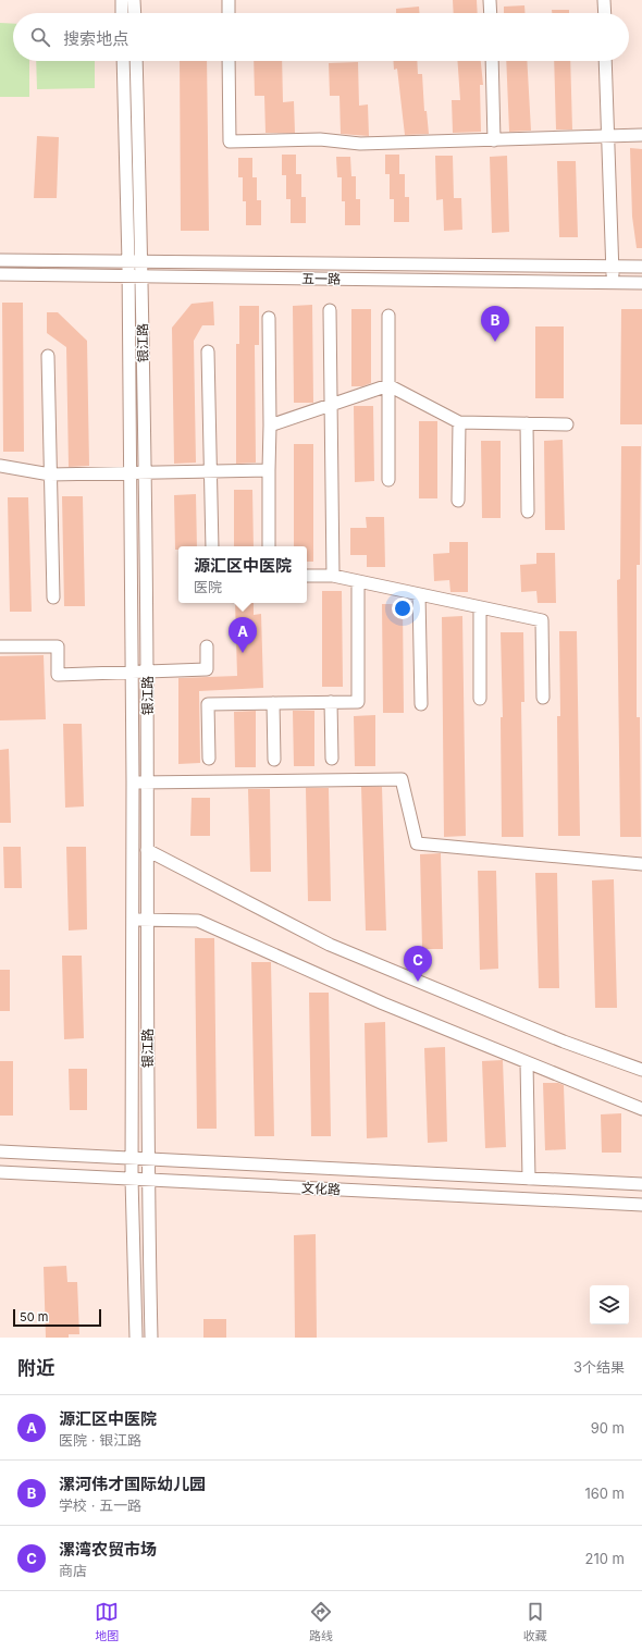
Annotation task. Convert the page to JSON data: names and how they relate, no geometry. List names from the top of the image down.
{
  "streets": {
    "street": ["五一路", "银江路", "文化路"]
  },
  "crossings": [
    ["五一路", "银江路"],
    ["银江路", "文化路"]
  ],
  "scale_bar": "50 m",
  "page": {
    "search": "搜索地点",
    "pins": ["B", "A", "C"],
    "popup": ["源汇区中医院", "医院"],
    "scale": "50 m",
    "heading": ["附近", "3个结果"],
    "list": [
      {
        "mark": "A",
        "name": "源汇区中医院",
        "note": "医院 · 银江路",
        "value": "90 m"
      },
      {
        "mark": "B",
        "name": "漯河伟才国际幼儿园",
        "note": "学校 · 五一路",
        "value": "160 m"
      },
      {
        "mark": "C",
        "name": "漯湾农贸市场",
        "note": "商店",
        "value": "210 m"
      }
    ],
    "nav": ["地图", "路线", "收藏"]
  }
}
